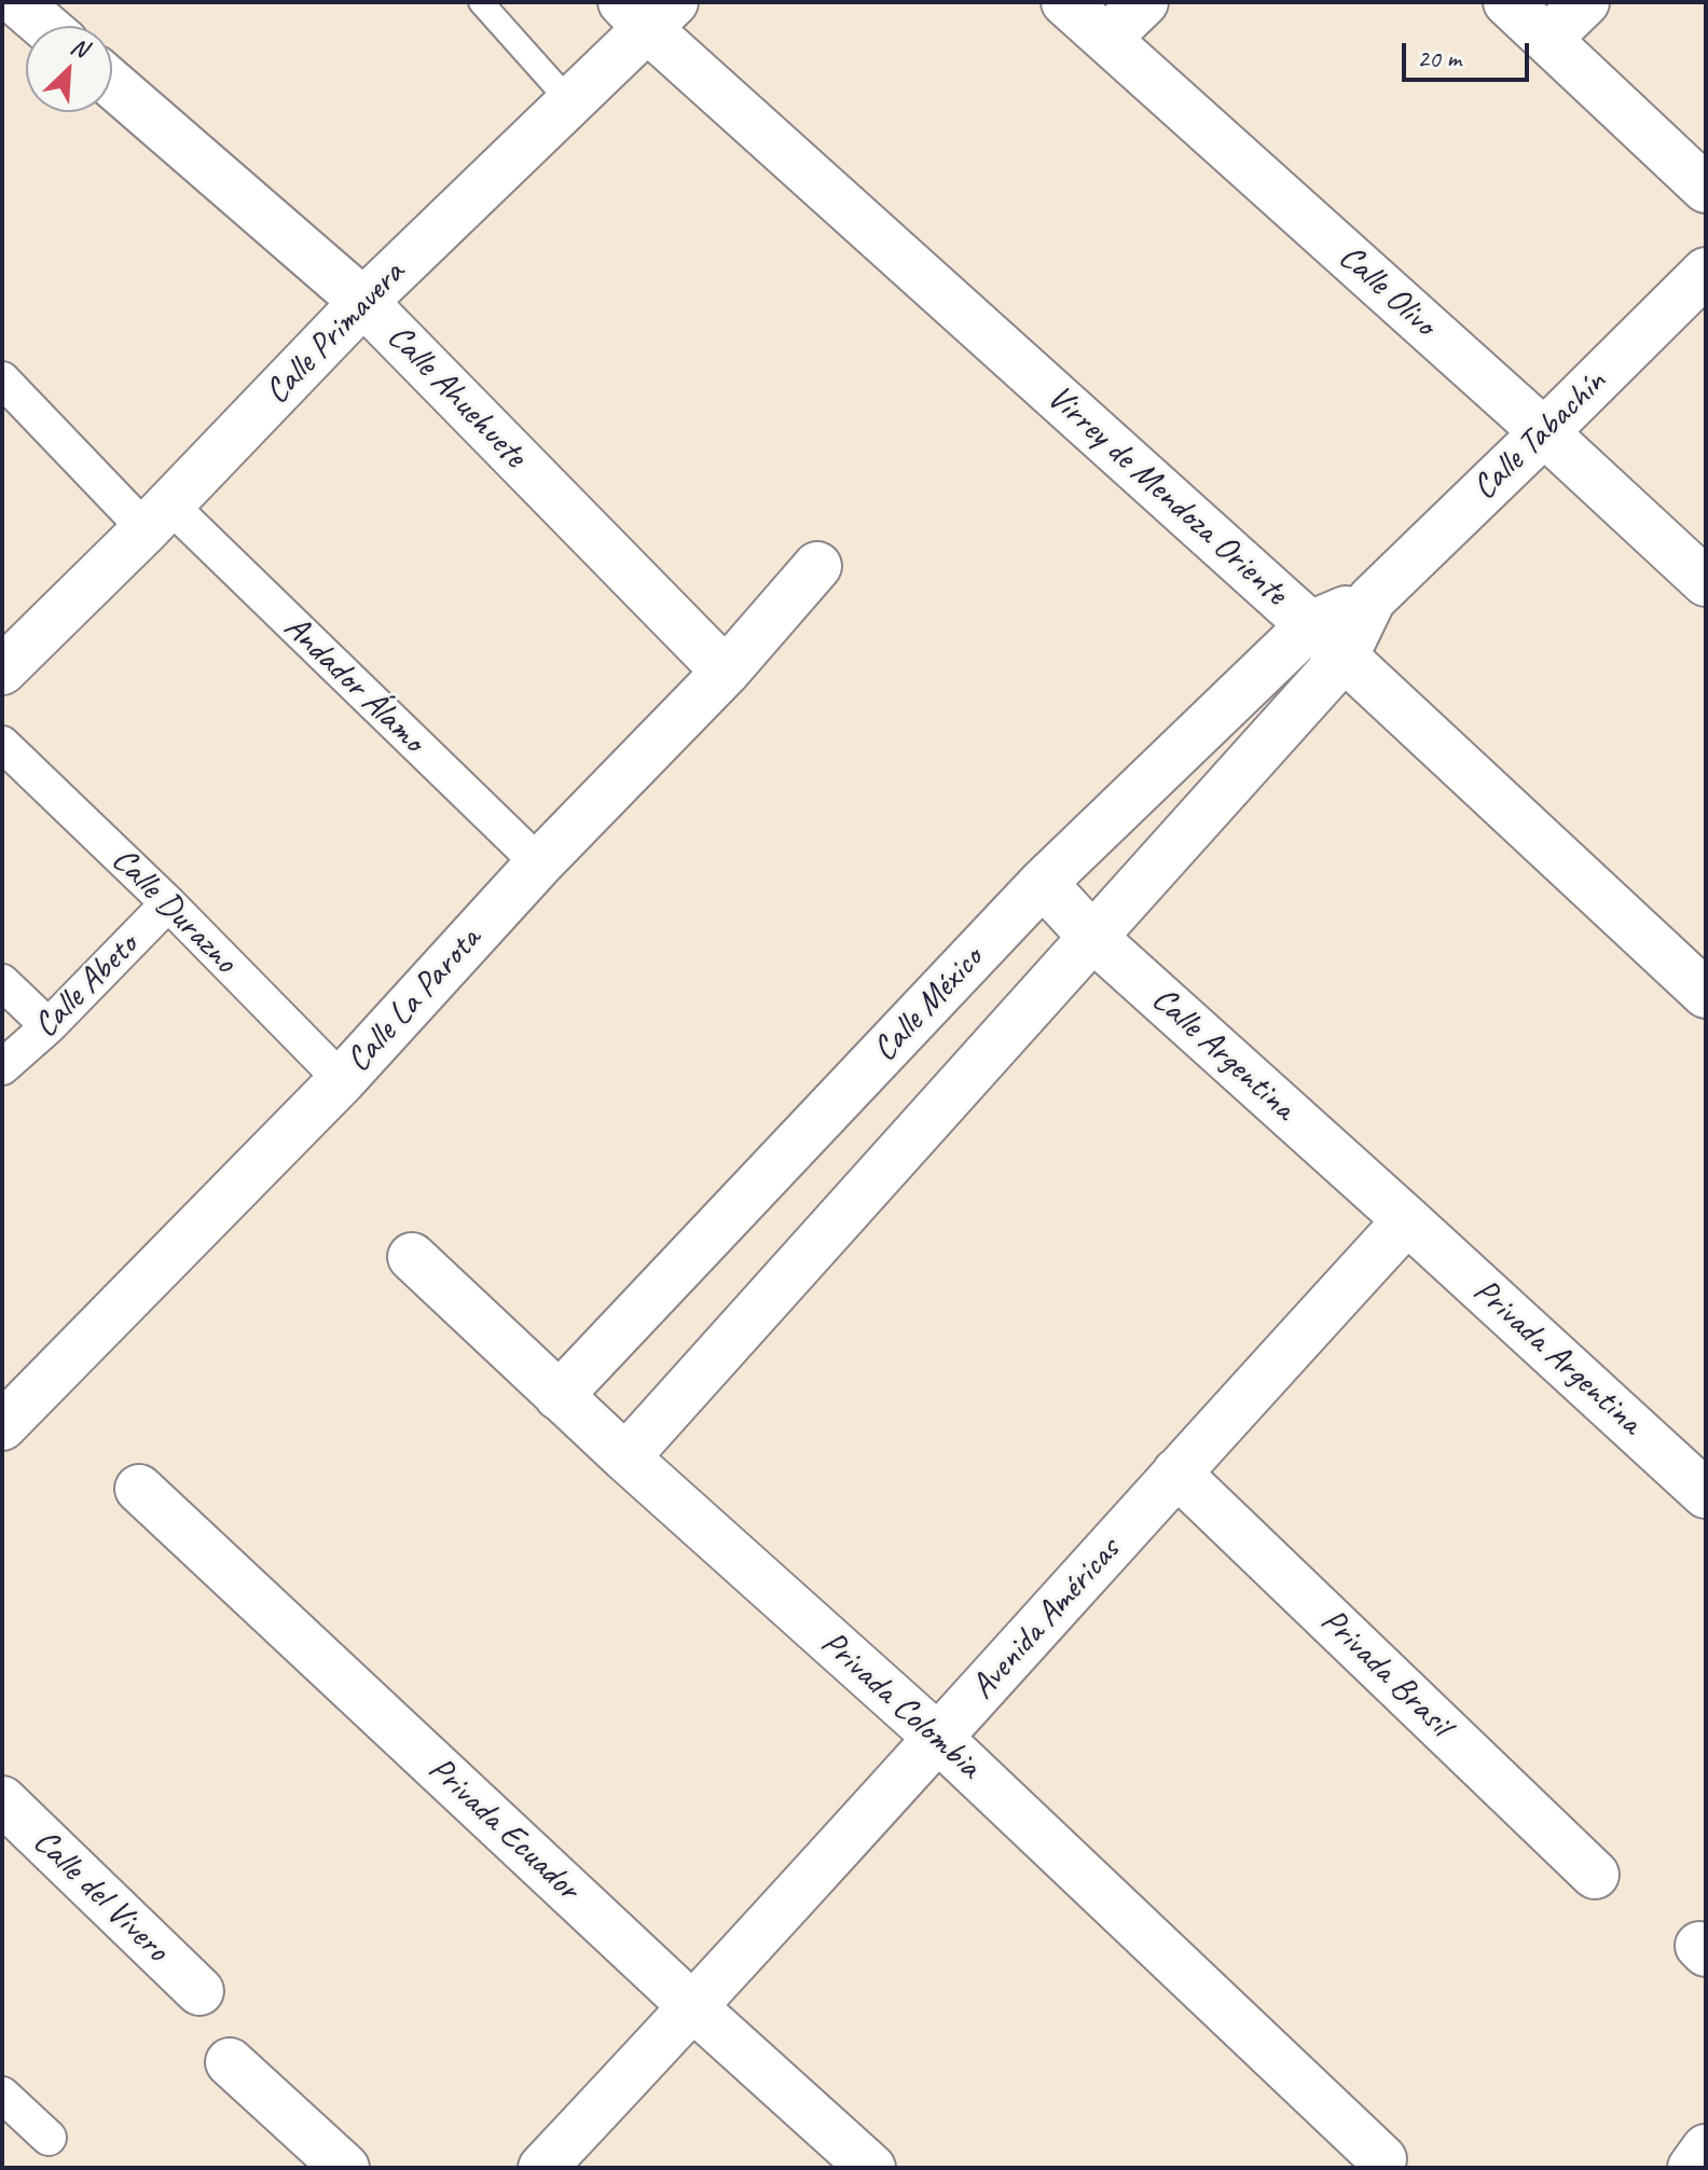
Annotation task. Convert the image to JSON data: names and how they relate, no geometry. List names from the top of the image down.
{
  "streets": {
    "street": [
      "Calle Olivo",
      "Calle Primavera",
      "Calle Ahuehuete",
      "Calle Tabachín",
      "Virrey de Mendoza Oriente",
      "Andador Álamo",
      "Calle Durazno",
      "Calle Abeto",
      "Calle La Parota",
      "Calle México",
      "Calle Argentina",
      "Privada Argentina",
      "Avenida Américas",
      "Privada Brasil",
      "Privada Colombia",
      "Privada Ecuador",
      "Calle del Vivero"
    ]
  },
  "crossings": [
    ["Calle Olivo", "Calle Tabachín"],
    ["Calle Primavera", "Calle Ahuehuete"],
    ["Calle Primavera", "Virrey de Mendoza Oriente"],
    ["Calle Primavera", "Andador Álamo"],
    ["Calle Ahuehuete", "Calle La Parota"],
    ["Calle Tabachín", "Virrey de Mendoza Oriente"],
    ["Calle Tabachín", "Calle México"],
    ["Virrey de Mendoza Oriente", "Calle México"],
    ["Andador Álamo", "Calle La Parota"],
    ["Calle Durazno", "Calle Abeto"],
    ["Calle Durazno", "Calle La Parota"],
    ["Calle México", "Calle Argentina"],
    ["Calle México", "Privada Colombia"],
    ["Calle Argentina", "Privada Argentina"],
    ["Calle Argentina", "Avenida Américas"],
    ["Privada Argentina", "Avenida Américas"],
    ["Avenida Américas", "Privada Brasil"],
    ["Avenida Américas", "Privada Colombia"],
    ["Avenida Américas", "Privada Ecuador"]
  ],
  "scale_bar": "20 m",
  "north": "top right"
}
